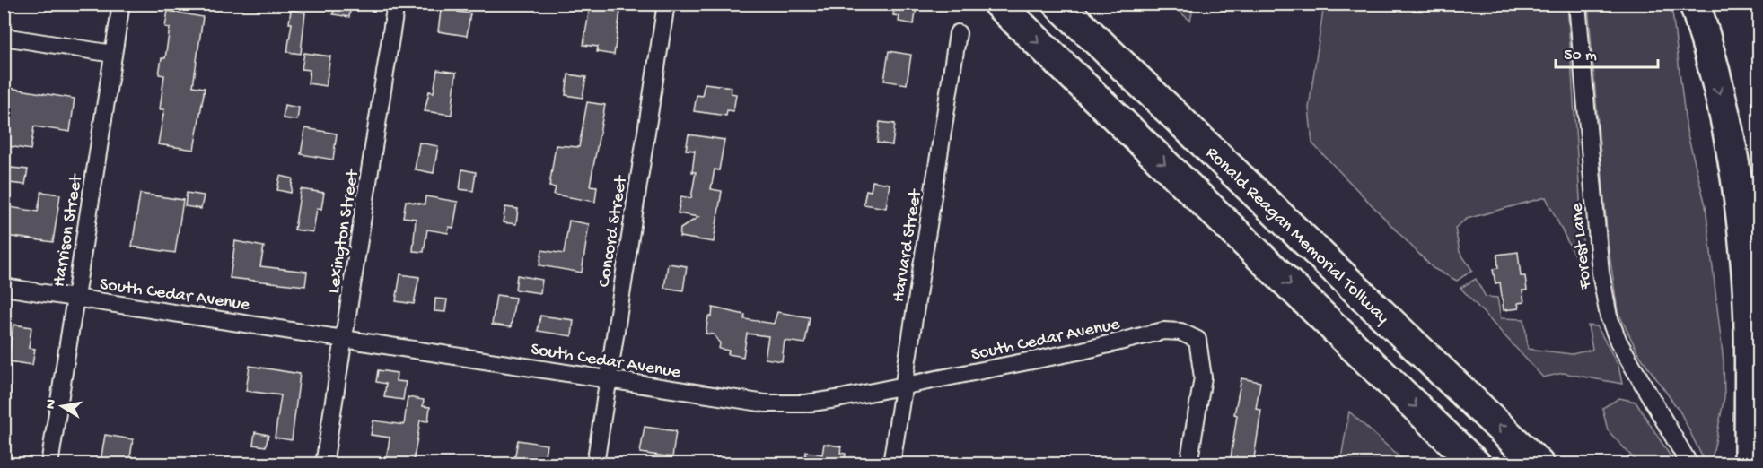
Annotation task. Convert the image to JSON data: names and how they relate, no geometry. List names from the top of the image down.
{
  "streets": {
    "highway": ["Ronald Reagan Memorial Tollway"],
    "street": [
      "Harrison Street",
      "Lexington Street",
      "Concord Street",
      "Harvard Street",
      "Forest Lane",
      "South Cedar Avenue"
    ]
  },
  "crossings": [
    ["Harrison Street", "South Cedar Avenue"],
    ["Lexington Street", "South Cedar Avenue"],
    ["Concord Street", "South Cedar Avenue"],
    ["Harvard Street", "South Cedar Avenue"]
  ],
  "scale_bar": "50 m",
  "north": "left"
}
